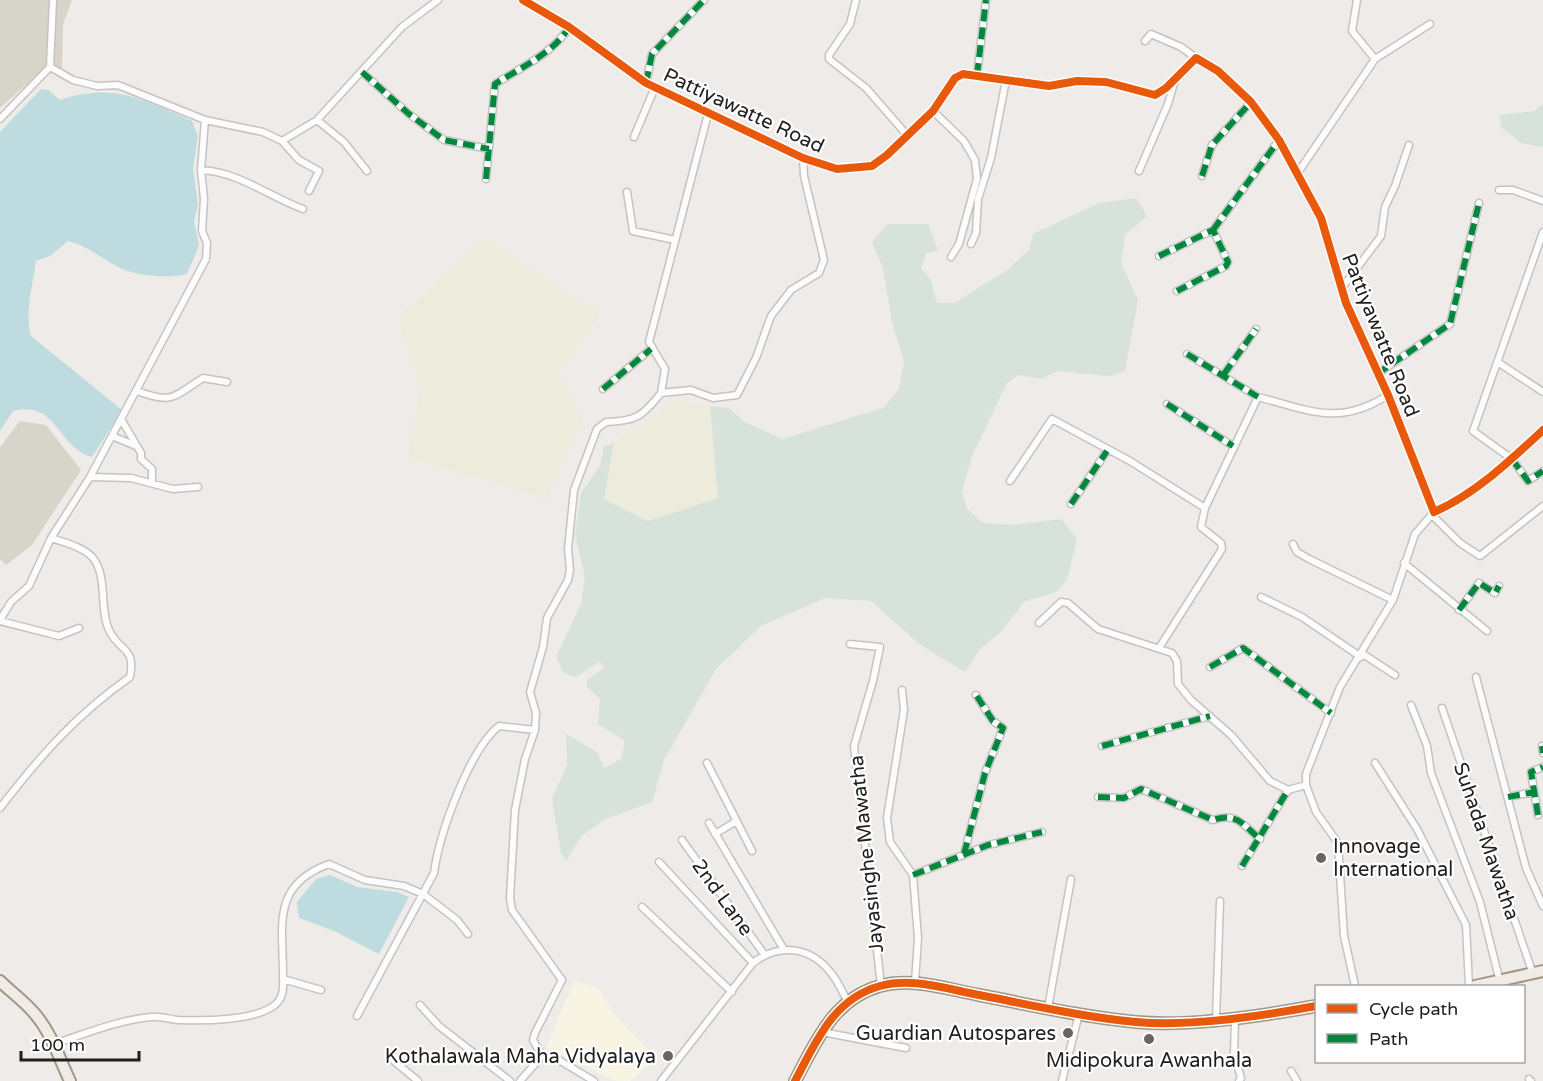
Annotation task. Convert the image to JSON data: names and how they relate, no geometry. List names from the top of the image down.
{
  "streets": {
    "street": [
      "Pattiyawatte Road",
      "Suhada Mawatha",
      "Jayasinghe Mawatha",
      "2nd Lane"
    ]
  },
  "places": [
    "Innovage International",
    "Guardian Autospares",
    "Midipokura Awanhala",
    "Kothalawala Maha Vidyalaya"
  ],
  "legend": ["Cycle path", "Path"],
  "scale_bar": "100 m"
}
